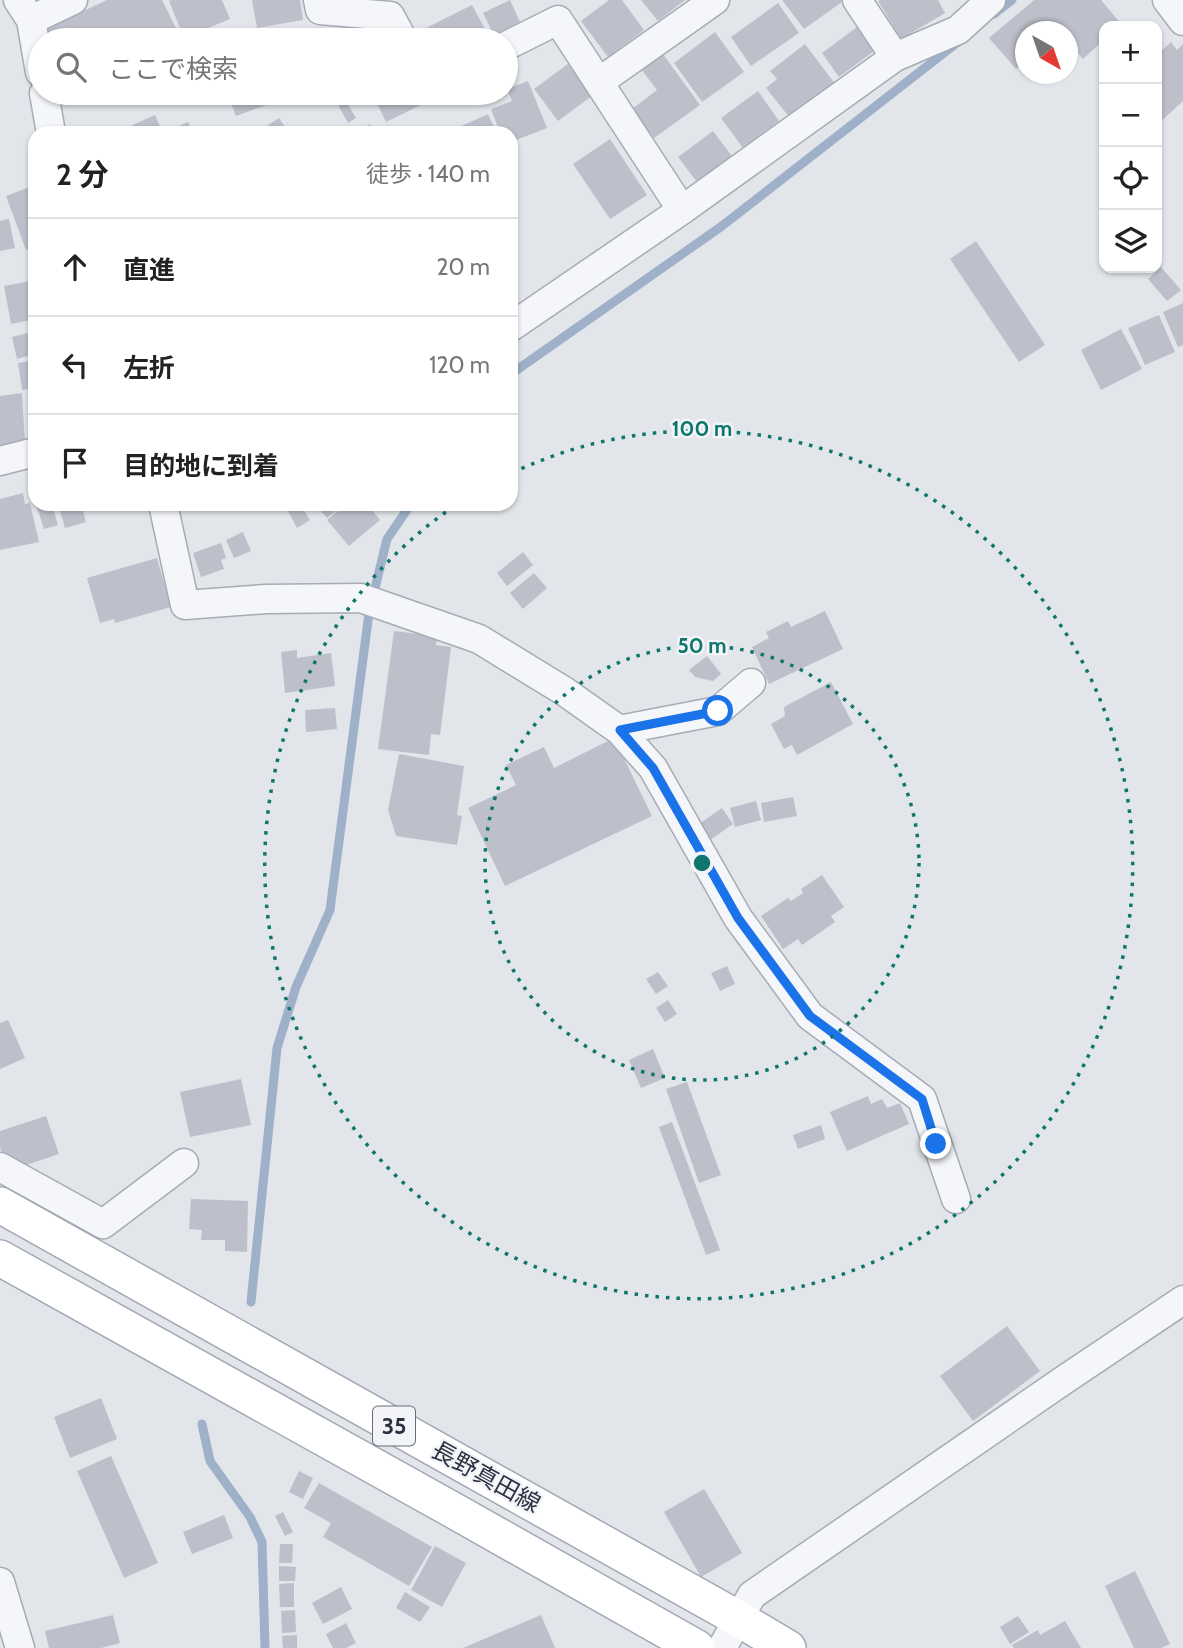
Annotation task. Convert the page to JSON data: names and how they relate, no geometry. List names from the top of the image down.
{
  "streets": {
    "main road": ["35", "長野真田線"]
  },
  "north": "bottom right",
  "page": {
    "map_buttons": ["+", "−"],
    "search": "ここで検索",
    "heading": ["2 分", "徒歩 · 140 m"],
    "list": [
      ["直進", "20 m"],
      ["左折", "120 m"],
      "目的地に到着"
    ]
  },
  "rings": ["100 m", "50 m"]
}
